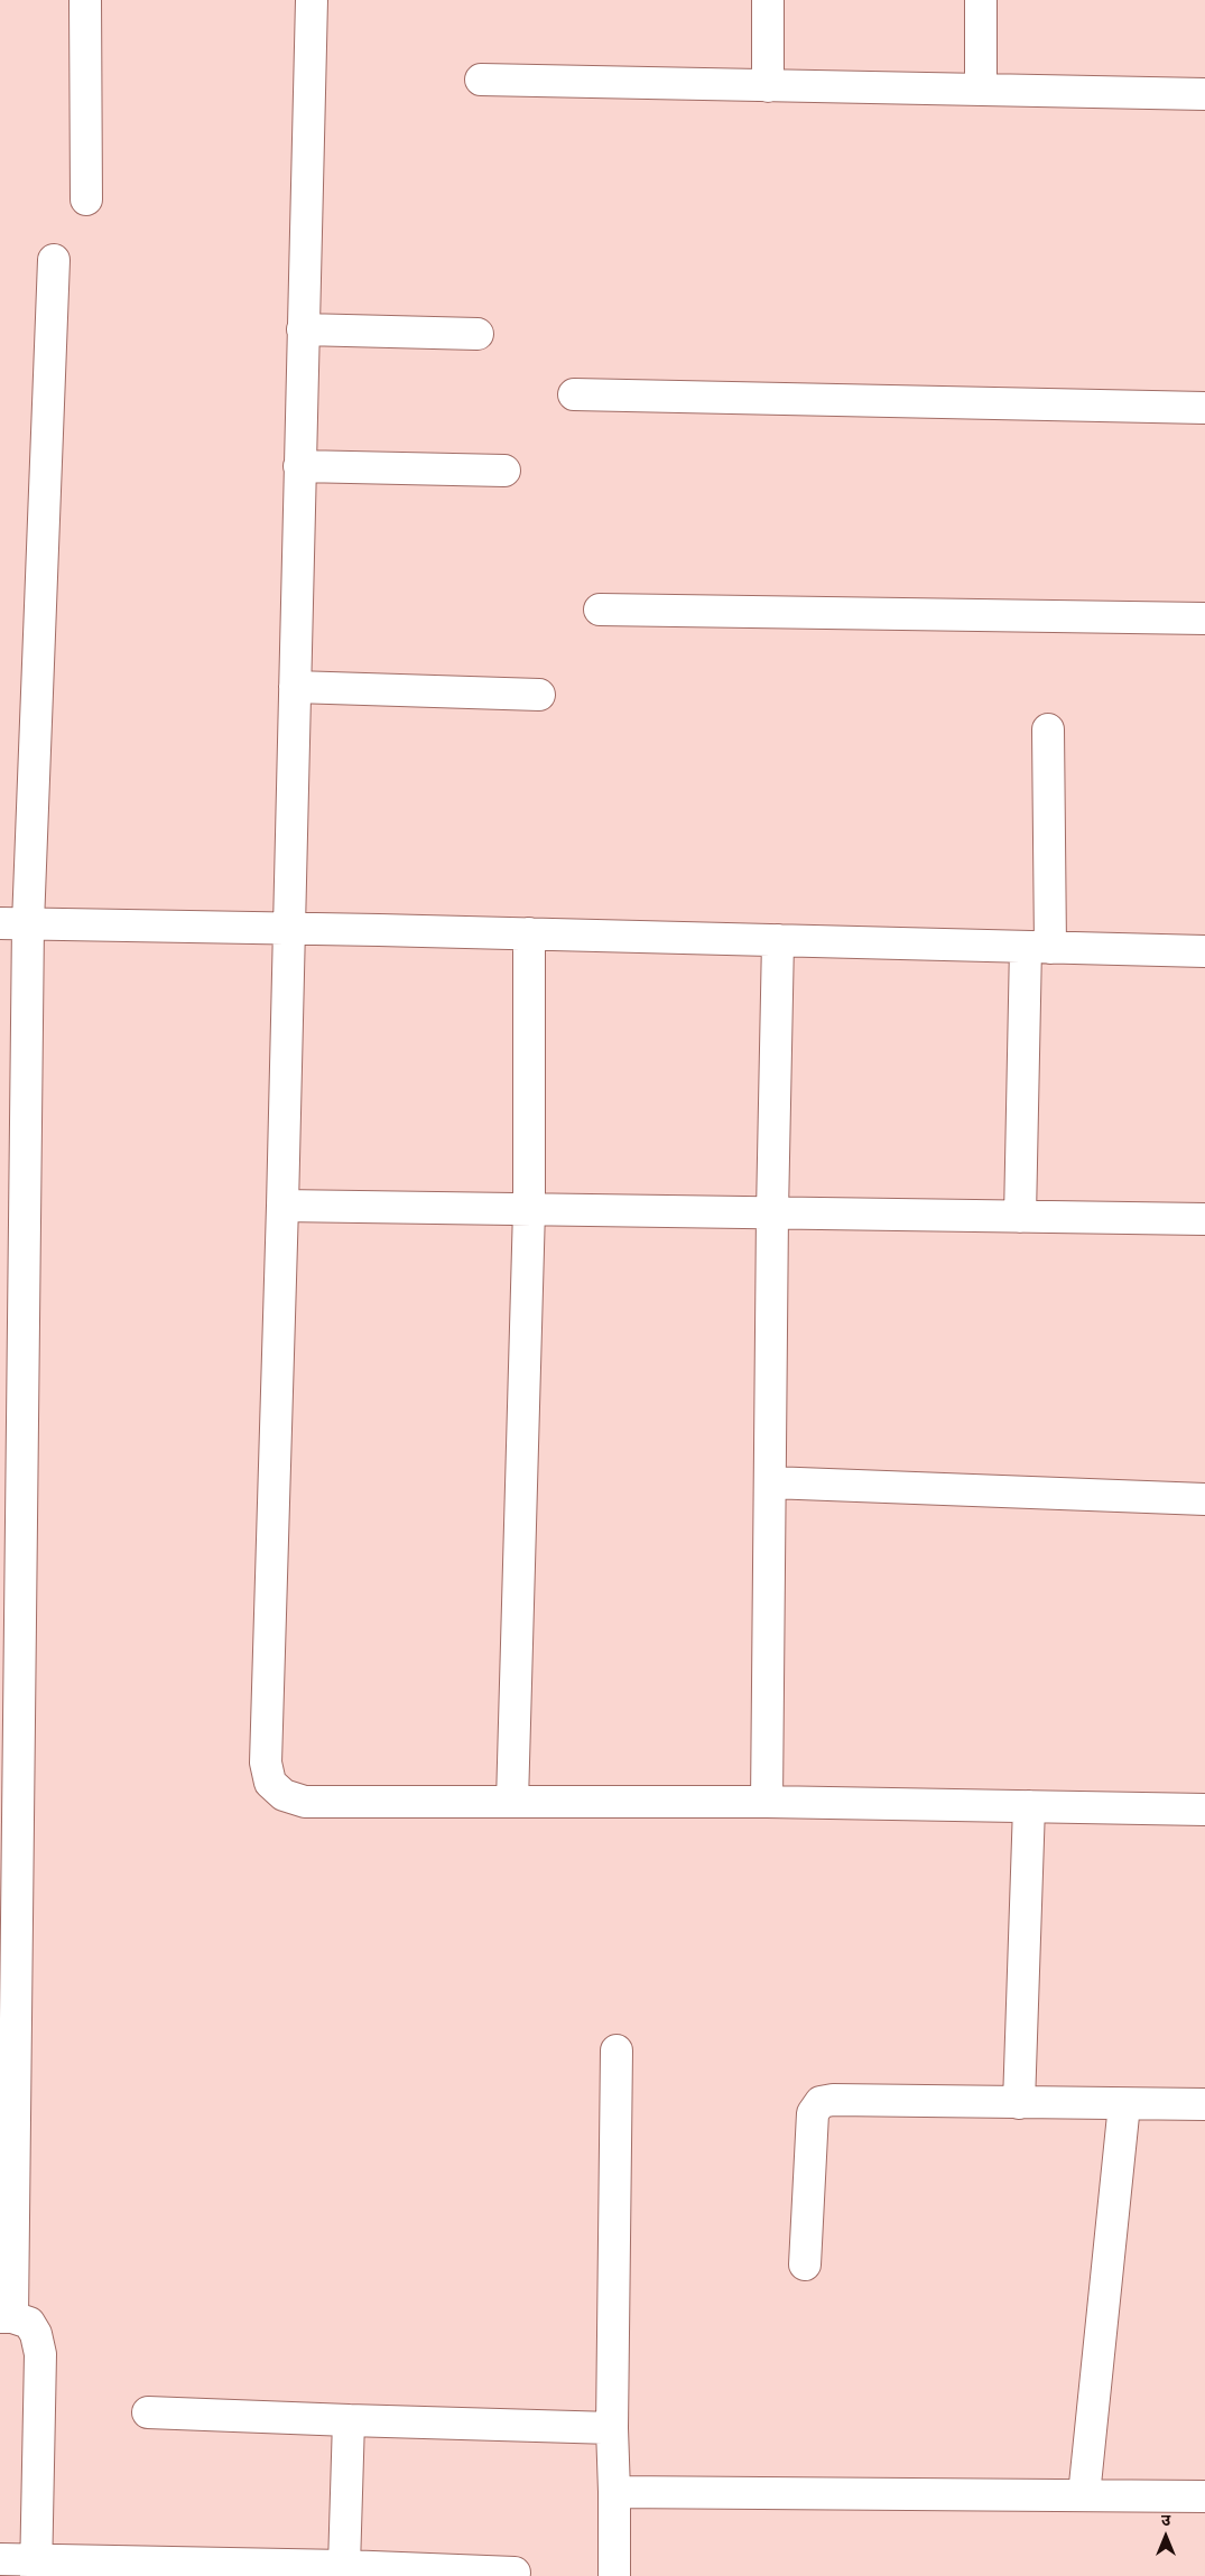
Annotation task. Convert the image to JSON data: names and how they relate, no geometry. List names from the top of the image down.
{
  "north": "top"
}
